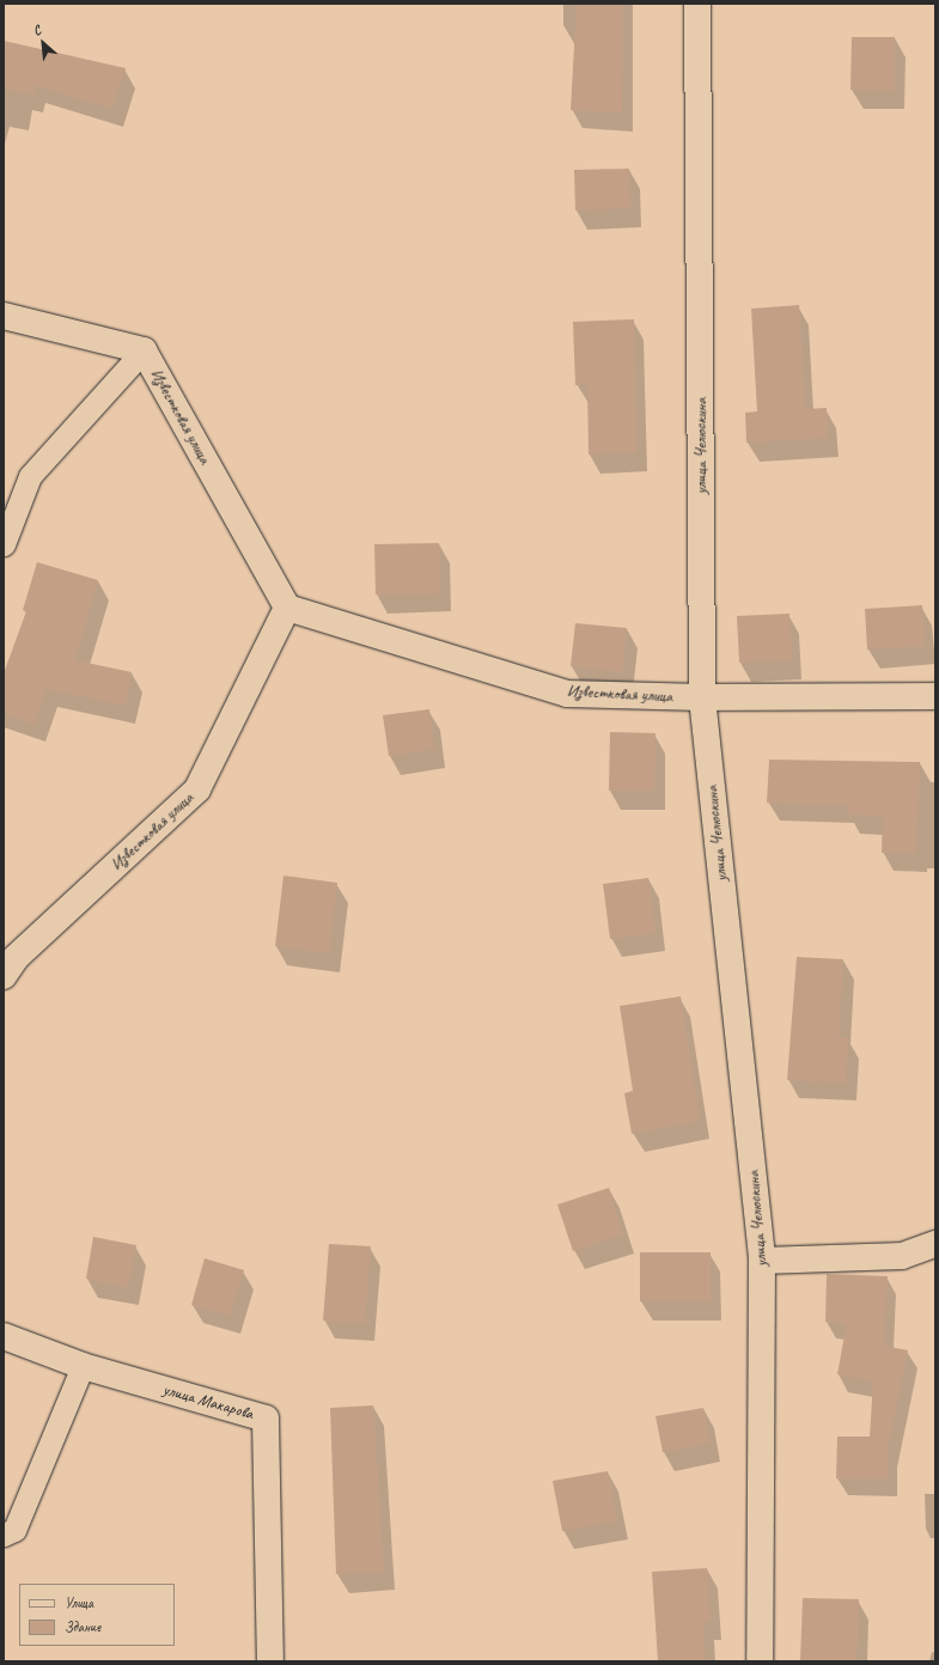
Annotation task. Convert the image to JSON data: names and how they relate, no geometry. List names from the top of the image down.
{
  "streets": {
    "street": ["Известковая улица", "улица Челюскина", "улица Макарова"]
  },
  "crossings": [
    ["Известковая улица", "улица Челюскина"]
  ],
  "legend": ["Улица", "Здание"],
  "north": "top left"
}
